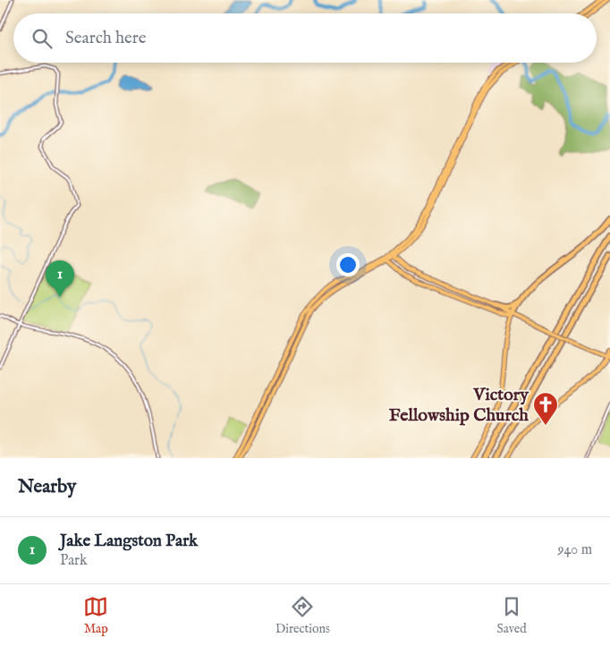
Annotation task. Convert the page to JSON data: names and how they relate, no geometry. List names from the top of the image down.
{
  "places": {
    "church": ["Victory Fellowship Church"]
  },
  "page": {
    "search": "Search here",
    "pins": "1",
    "heading": "Nearby",
    "list": [
      {
        "mark": "1",
        "name": "Jake Langston Park",
        "note": "Park",
        "value": "940 m"
      }
    ],
    "nav": ["Map", "Directions", "Saved"]
  }
}
